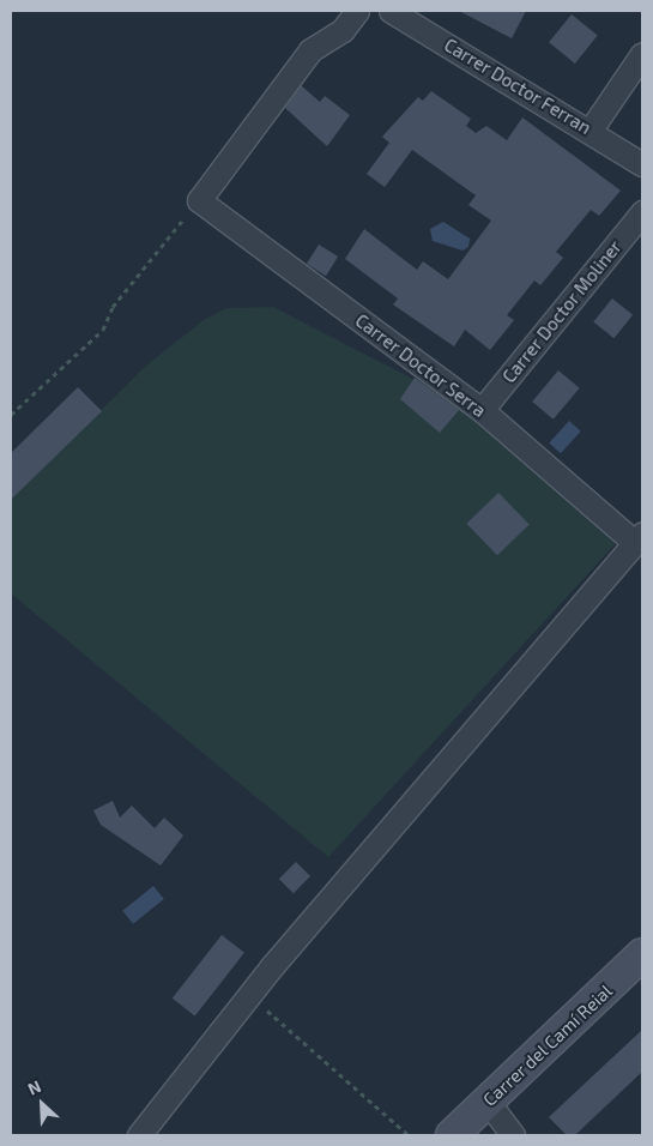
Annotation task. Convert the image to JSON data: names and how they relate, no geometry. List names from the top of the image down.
{
  "streets": {
    "main road": ["Carrer del Camí Reial"],
    "street": ["Carrer Doctor Ferran", "Carrer Doctor Moliner", "Carrer Doctor Serra"]
  },
  "crossings": [
    ["Carrer Doctor Moliner", "Carrer Doctor Serra"]
  ],
  "north": "top left"
}
